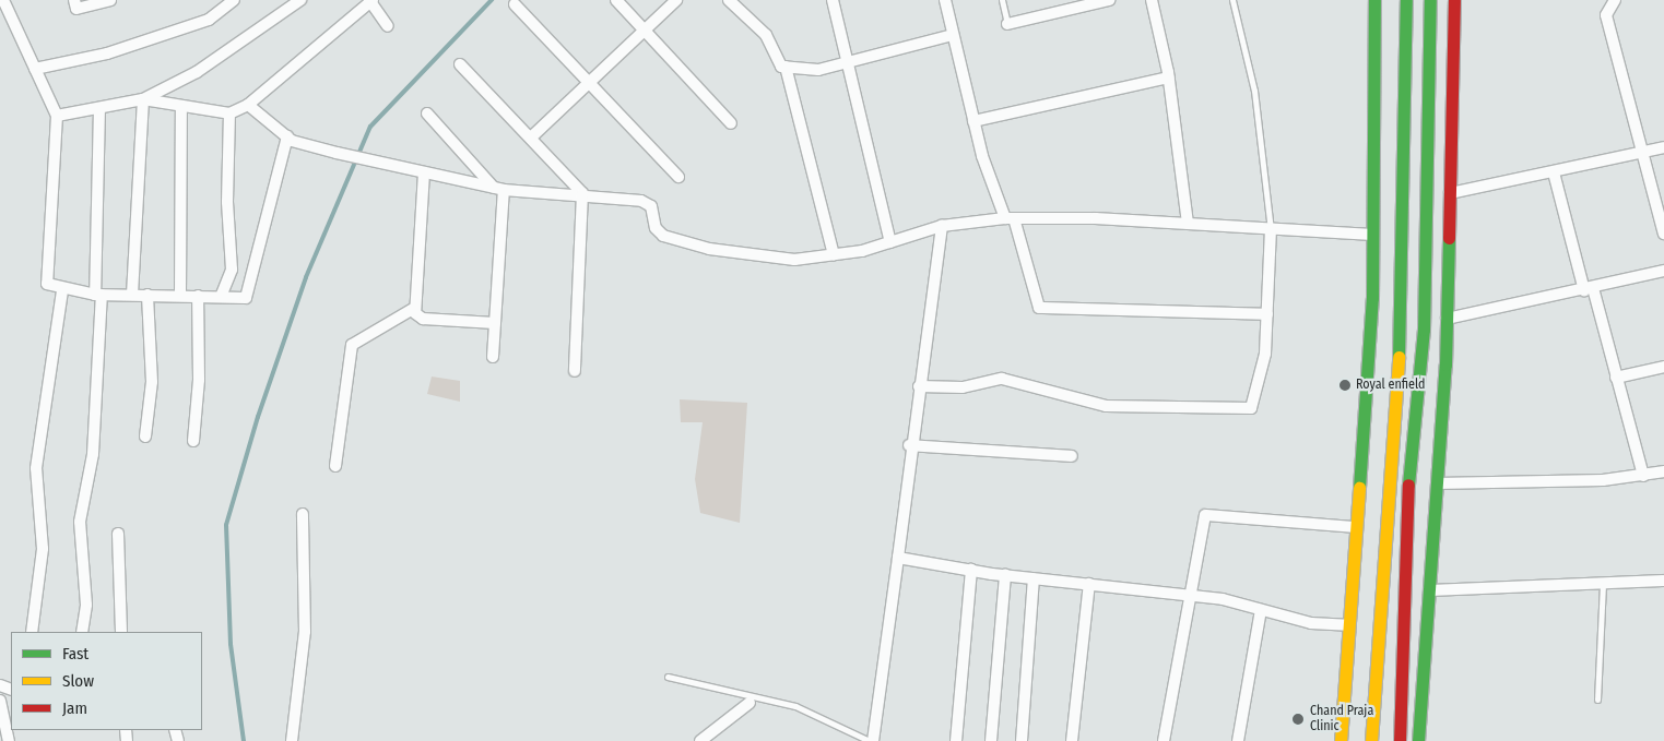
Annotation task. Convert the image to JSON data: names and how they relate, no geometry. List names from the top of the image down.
{
  "places": ["Royal enfield", "Chand Praja Clinic"],
  "legend": ["Fast", "Slow", "Jam"]
}
